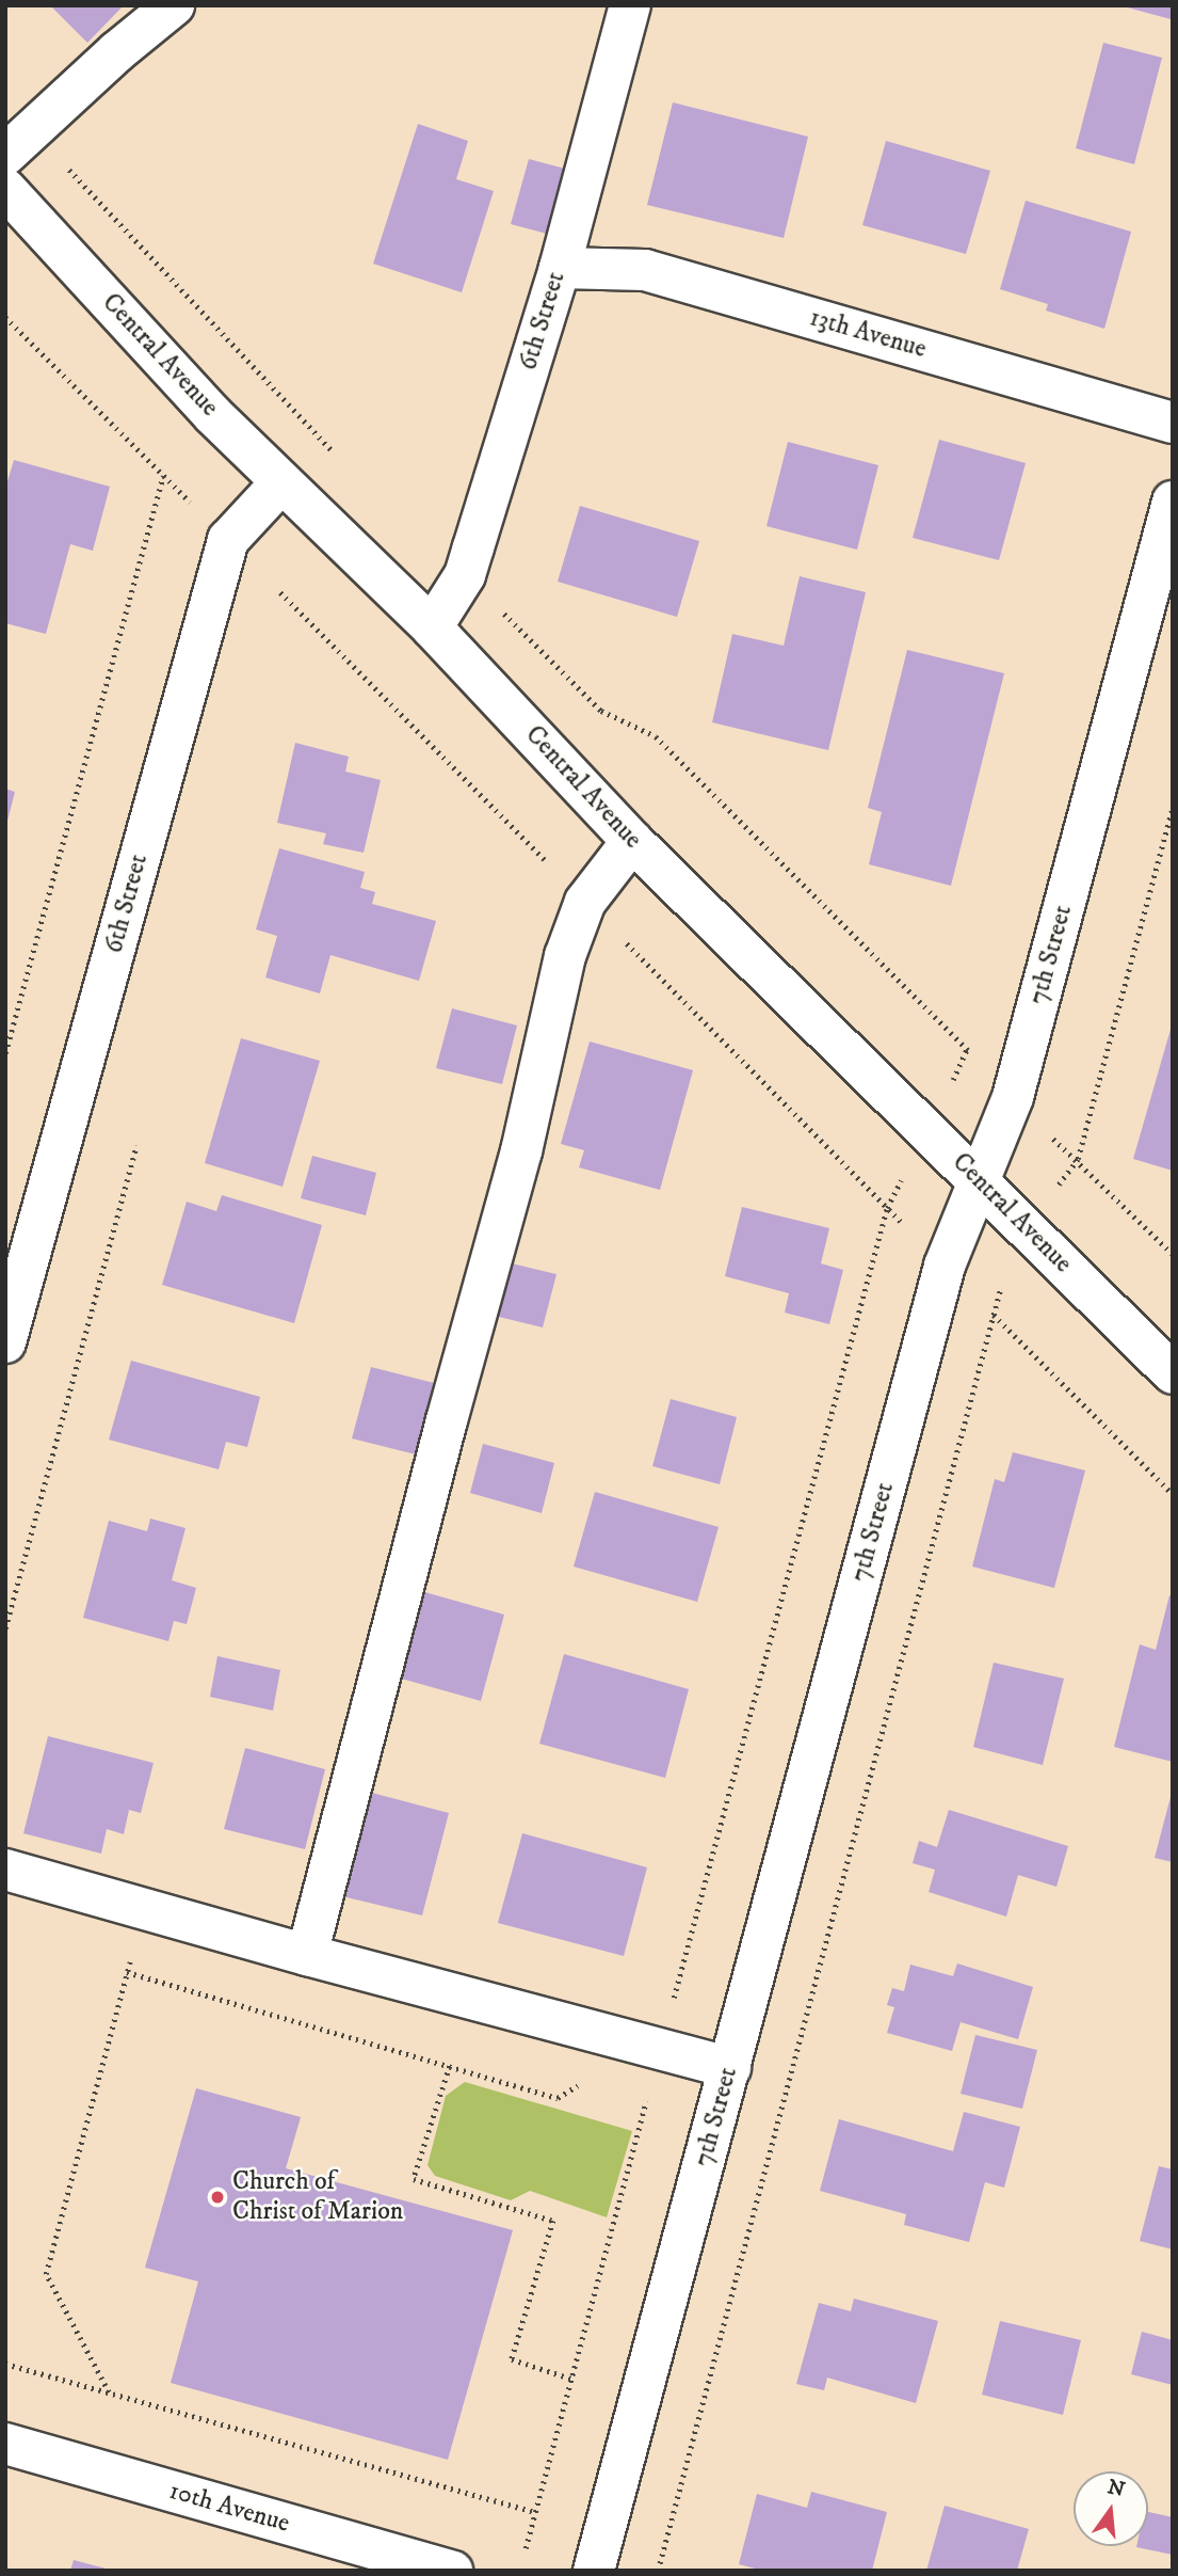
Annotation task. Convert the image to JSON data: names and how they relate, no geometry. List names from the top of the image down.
{
  "streets": {
    "street": [
      "6th Street",
      "13th Avenue",
      "Central Avenue",
      "7th Street",
      "10th Avenue"
    ]
  },
  "crossings": [
    ["6th Street", "13th Avenue"],
    ["6th Street", "Central Avenue"],
    ["Central Avenue", "7th Street"]
  ],
  "places": ["Church of Christ of Marion"],
  "north": "top"
}
